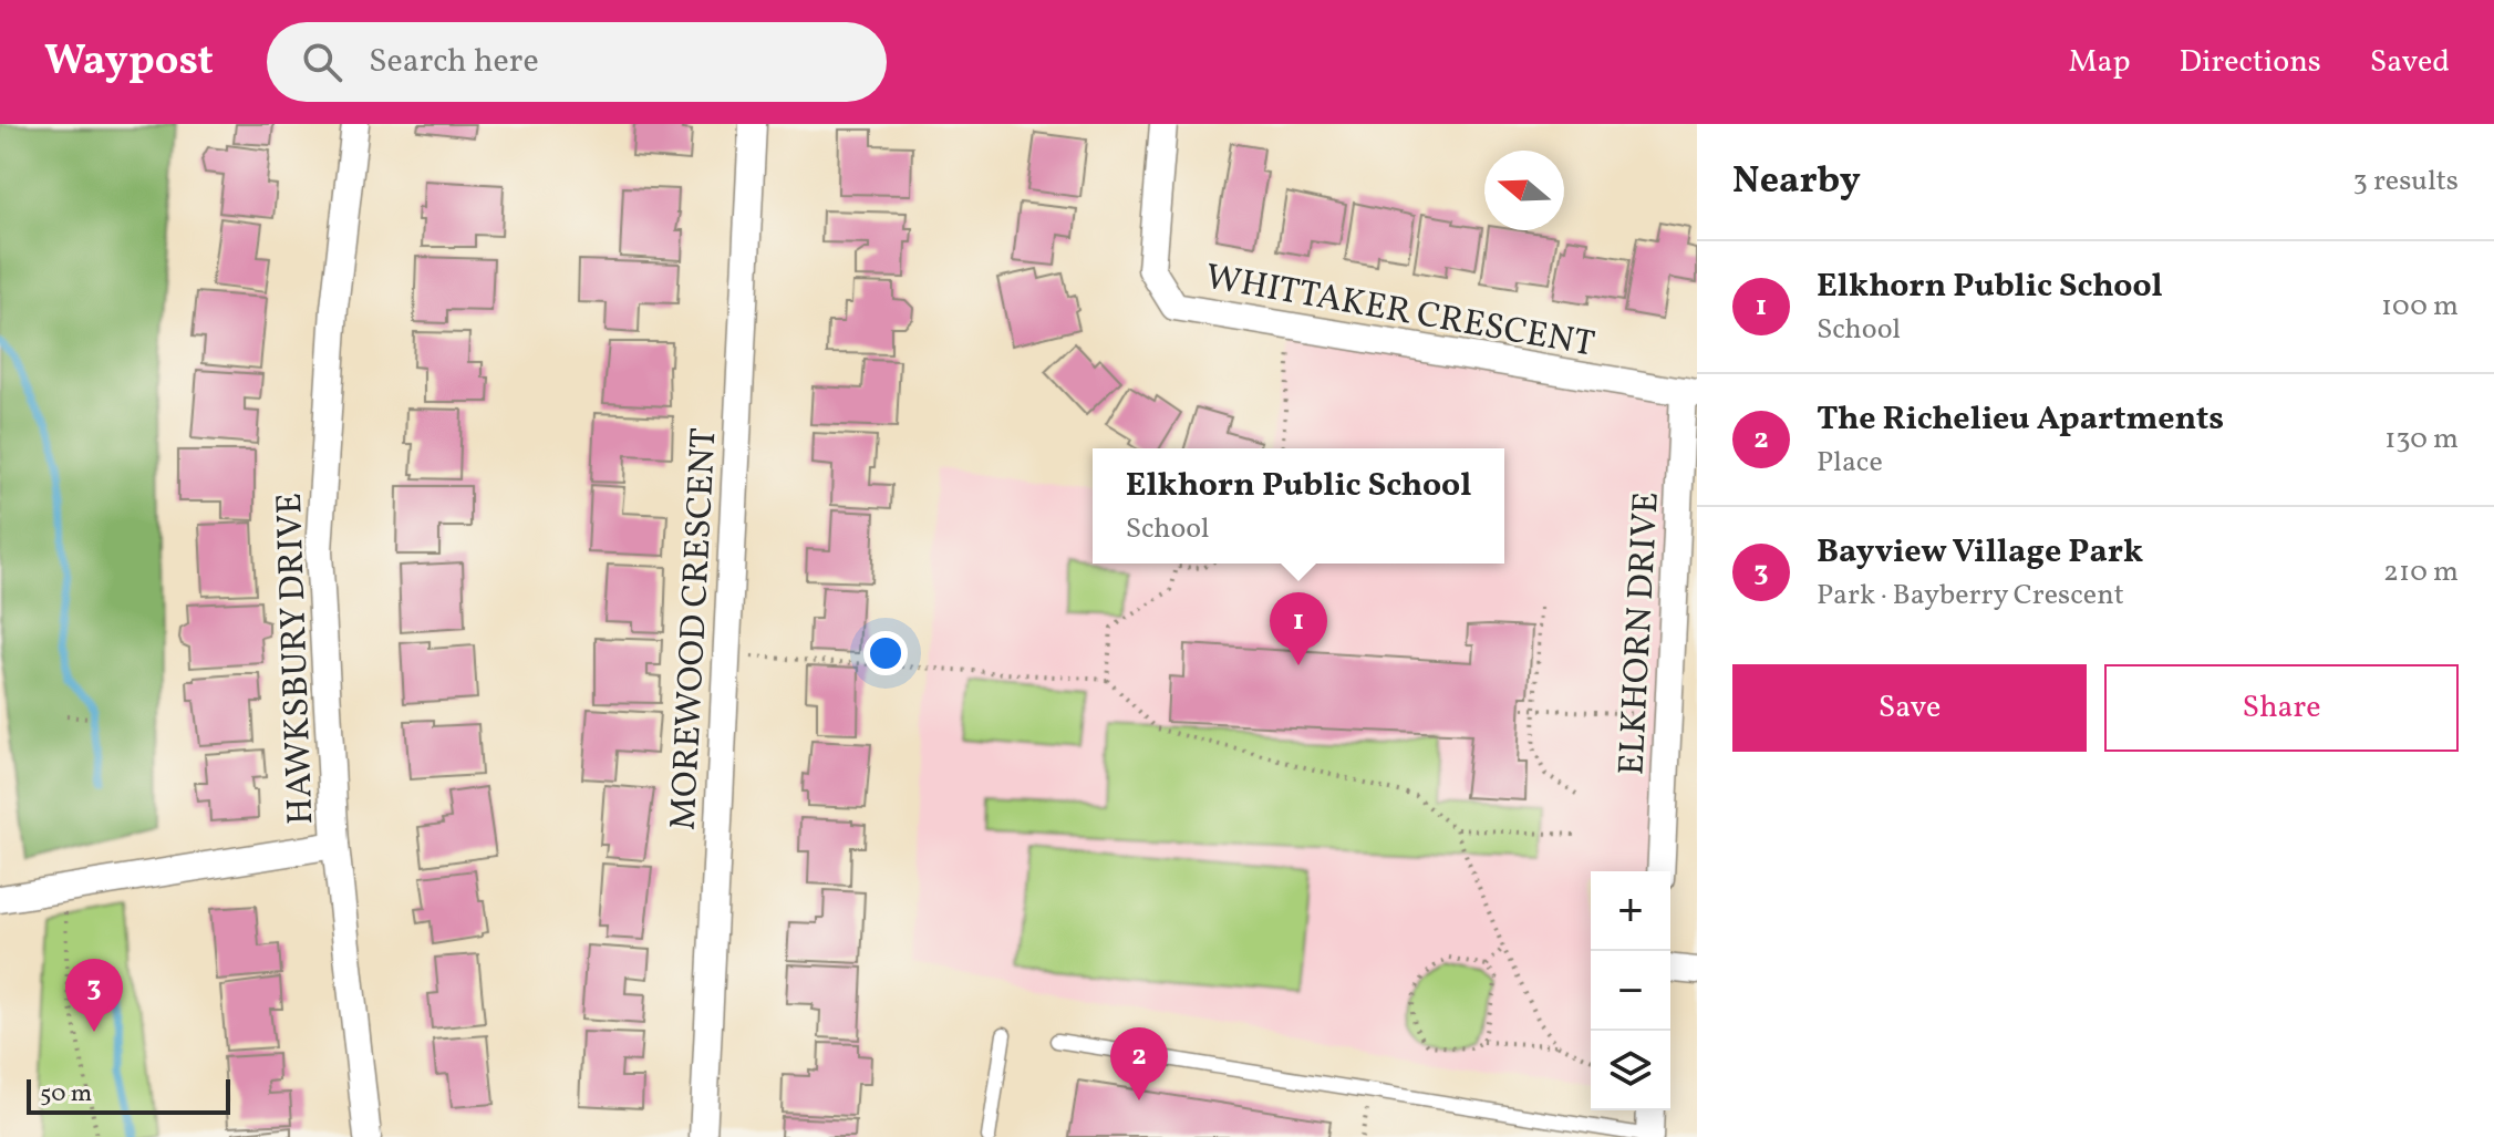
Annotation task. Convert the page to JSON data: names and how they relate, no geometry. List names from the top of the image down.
{
  "streets": {
    "street": [
      "WHITTAKER CRESCENT",
      "MOREWOOD CRESCENT",
      "ELKHORN DRIVE",
      "HAWKSBURY DRIVE"
    ]
  },
  "crossings": [
    ["WHITTAKER CRESCENT", "ELKHORN DRIVE"]
  ],
  "scale_bar": "50 m",
  "north": "left",
  "page": {
    "header": "Waypost",
    "search": "Search here",
    "nav": ["Map", "Directions", "Saved"],
    "heading": ["Nearby", "3 results"],
    "list": [
      {
        "mark": "1",
        "name": "Elkhorn Public School",
        "note": "School",
        "value": "100 m"
      },
      {
        "mark": "2",
        "name": "The Richelieu Apartments",
        "note": "Place",
        "value": "130 m"
      },
      {
        "mark": "3",
        "name": "Bayview Village Park",
        "note": "Park · Bayberry Crescent",
        "value": "210 m"
      }
    ],
    "popup": ["Elkhorn Public School", "School"],
    "pins": ["1", "3", "2"],
    "buttons": ["Save", "Share"],
    "map_buttons": ["+", "−"],
    "scale": "50 m"
  }
}
